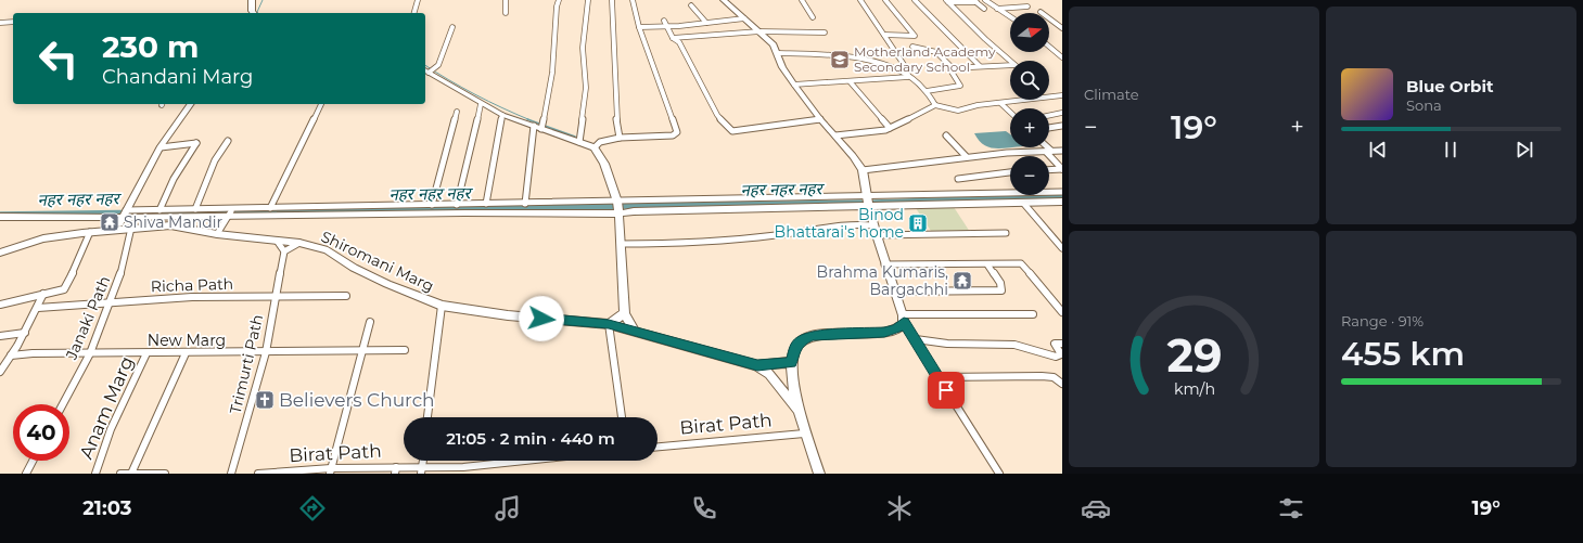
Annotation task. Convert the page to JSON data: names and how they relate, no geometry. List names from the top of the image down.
{
  "streets": {
    "street": [
      "Shiromani Marg",
      "Richa Path",
      "Janaki Path",
      "New Marg",
      "Trimurti Path",
      "Anam Marg",
      "Birat Path"
    ]
  },
  "crossings": [
    ["Shiromani Marg", "Janaki Path"],
    ["Richa Path", "Janaki Path"],
    ["Richa Path", "Trimurti Path"],
    ["Janaki Path", "New Marg"],
    ["New Marg", "Trimurti Path"],
    ["New Marg", "Anam Marg"]
  ],
  "water": ["नहर नहर नहर"],
  "places": {
    "school or university": ["Motherland Academy Secondary School"],
    "temple": ["Shiva Mandir", "Brahma Kumaris, Bargachhi"],
    "building": ["Binod Bhattarai's home"],
    "church": ["Believers Church"]
  },
  "north": "right",
  "page": {
    "tile": [
      "Climate",
      ["Range · 91%", "455 km"]
    ],
    "map_buttons": ["+", "−"],
    "turn": ["230 m", "Chandani Marg"],
    "song": ["Blue Orbit", "Sona"],
    "heat": ["−", "19°", "+"],
    "limit": "40",
    "trip": "21:05 · 2 min · 440 m",
    "tabs": ["21:03", "19°"],
    "gauge": ["29", "km/h"]
  }
}
